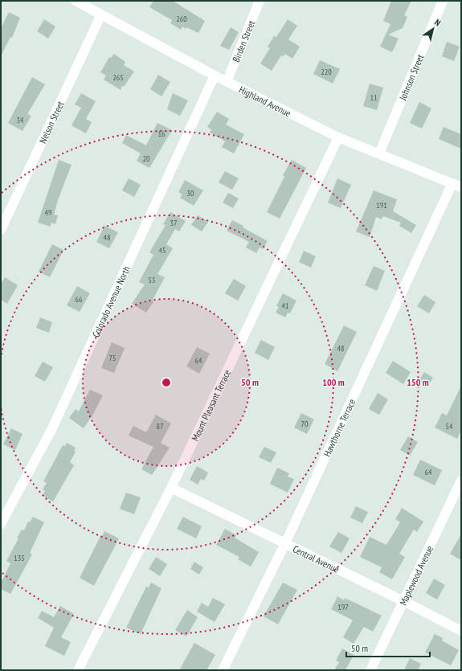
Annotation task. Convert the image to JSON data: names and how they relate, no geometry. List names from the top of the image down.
{
  "streets": {
    "street": [
      "Birden Street",
      "Johnson Street",
      "Highland Avenue",
      "Nelson Street",
      "Colorado Avenue North",
      "Mount Pleasant Terrace",
      "Hawthorne Terrace",
      "Central Avenue",
      "Maplewood Avenue"
    ]
  },
  "crossings": [
    ["Birden Street", "Highland Avenue"],
    ["Johnson Street", "Highland Avenue"],
    ["Highland Avenue", "Nelson Street"],
    ["Highland Avenue", "Colorado Avenue North"],
    ["Highland Avenue", "Mount Pleasant Terrace"],
    ["Highland Avenue", "Hawthorne Terrace"],
    ["Mount Pleasant Terrace", "Central Avenue"],
    ["Hawthorne Terrace", "Central Avenue"],
    ["Central Avenue", "Maplewood Avenue"]
  ],
  "house_numbers": [
    "260",
    "220",
    "265",
    "11",
    "34",
    "16",
    "20",
    "30",
    "191",
    "49",
    "37",
    "48",
    "45",
    "55",
    "66",
    "41",
    "48",
    "75",
    "64",
    "70",
    "87",
    "54",
    "64",
    "135",
    "197"
  ],
  "scale_bar": "50 m",
  "north": "top right",
  "rings": ["50 m", "100 m", "150 m"]
}
